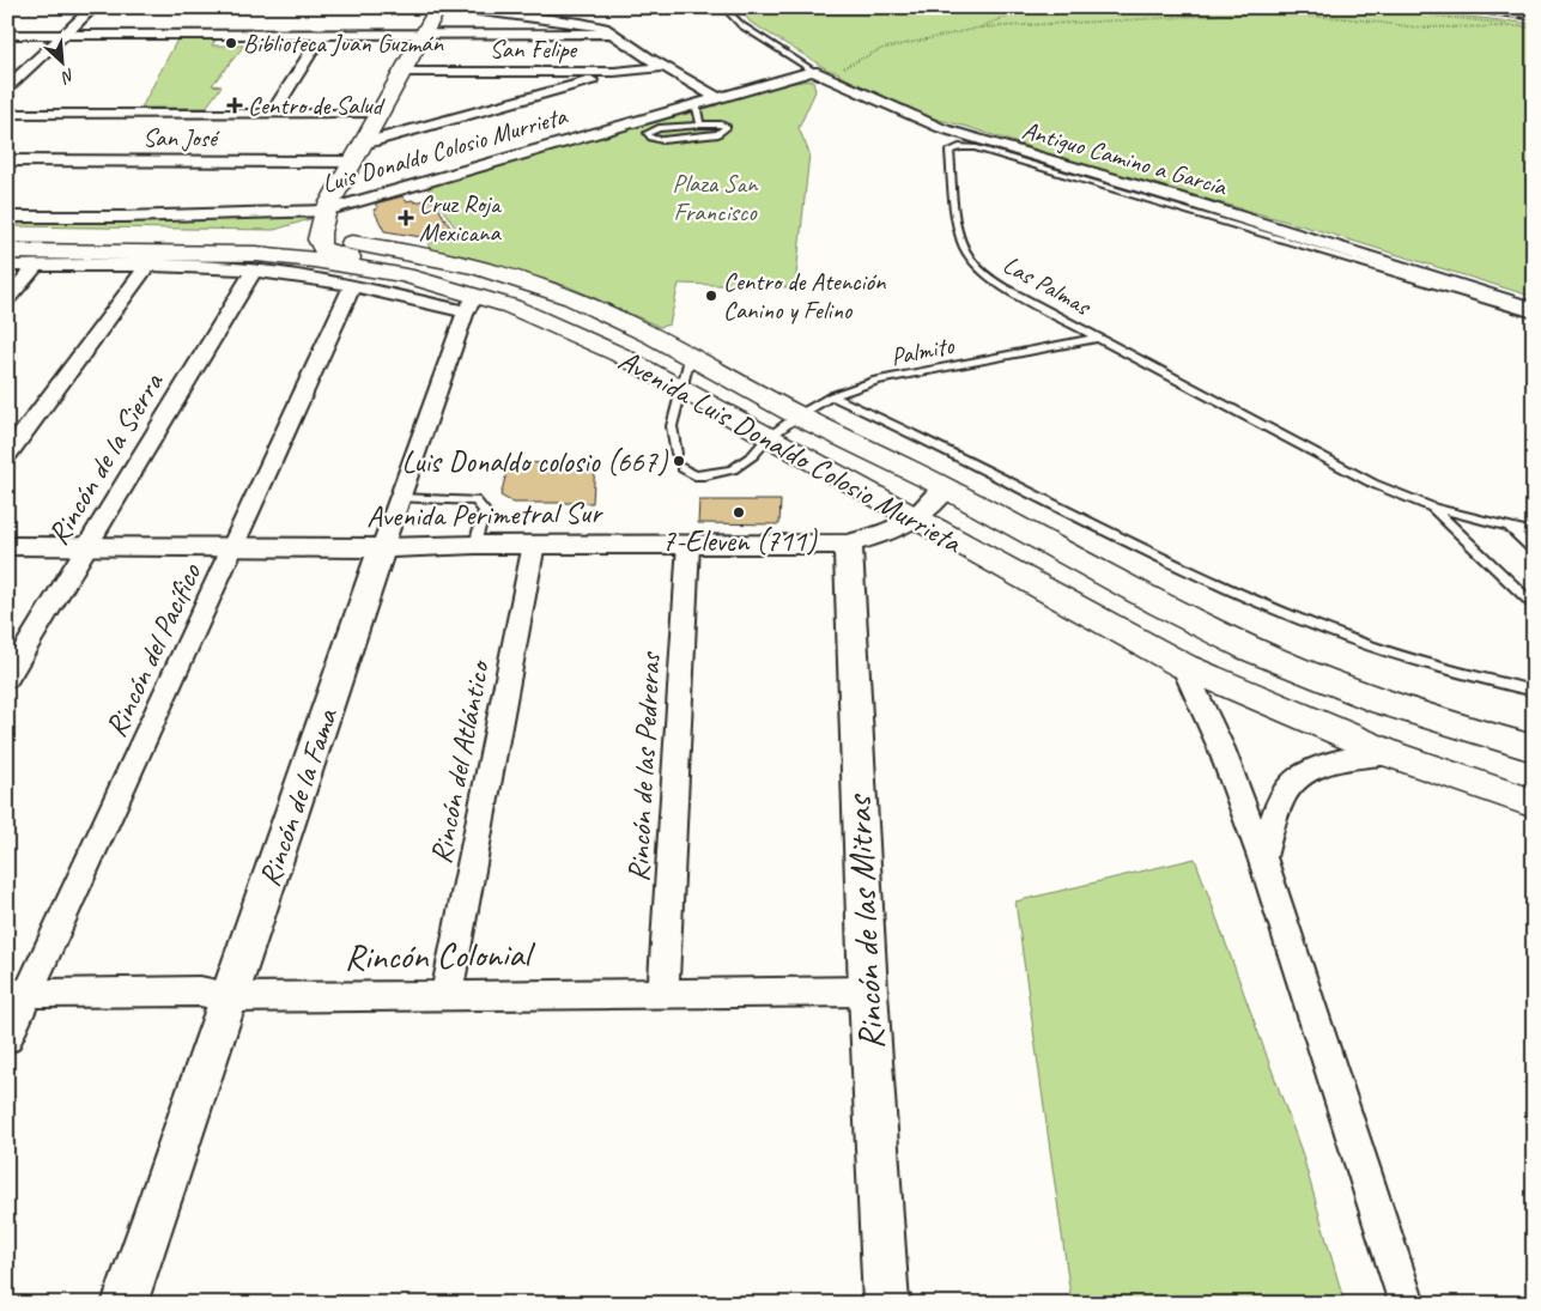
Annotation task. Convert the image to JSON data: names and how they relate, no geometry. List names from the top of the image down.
{
  "streets": {
    "main road": ["Avenida Luis Donaldo Colosio Murrieta"],
    "street": [
      "San Felipe",
      "San José",
      "Luis Donaldo Colosio Murrieta",
      "Antiguo Camino a García",
      "Rincón de la Sierra",
      "Avenida Perimetral Sur",
      "Rincón del Pacífico",
      "Rincón del Atlántico",
      "Rincón de las Pedreras",
      "Rincón de la Fama",
      "Rincón de las Mitras",
      "Rincón Colonial"
    ],
    "lane": ["Las Palmas", "Palmito"]
  },
  "crossings": [
    ["Luis Donaldo Colosio Murrieta", "Antiguo Camino a García"],
    ["Luis Donaldo Colosio Murrieta", "Avenida Luis Donaldo Colosio Murrieta"],
    ["Las Palmas", "Palmito"],
    ["Palmito", "Avenida Luis Donaldo Colosio Murrieta"],
    ["Avenida Luis Donaldo Colosio Murrieta", "Avenida Perimetral Sur"],
    ["Avenida Luis Donaldo Colosio Murrieta", "Rincón de la Fama"],
    ["Rincón de la Sierra", "Avenida Perimetral Sur"],
    ["Avenida Perimetral Sur", "Rincón del Pacífico"],
    ["Avenida Perimetral Sur", "Rincón del Atlántico"],
    ["Avenida Perimetral Sur", "Rincón de las Pedreras"],
    ["Avenida Perimetral Sur", "Rincón de la Fama"],
    ["Avenida Perimetral Sur", "Rincón de las Mitras"],
    ["Rincón del Pacífico", "Rincón Colonial"],
    ["Rincón del Atlántico", "Rincón Colonial"],
    ["Rincón de las Pedreras", "Rincón Colonial"],
    ["Rincón de la Fama", "Rincón Colonial"],
    ["Rincón de las Mitras", "Rincón Colonial"]
  ],
  "parks": ["Plaza San Francisco"],
  "places": {
    "other": [
      "Biblioteca Juan Guzmán",
      "Centro de Atención Canino y Felino",
      "Luis Donaldo colosio (667)",
      "7-Eleven (711)"
    ],
    "health": ["Centro de Salud", "Cruz Roja Mexicana"]
  },
  "north": "bottom right"
}
